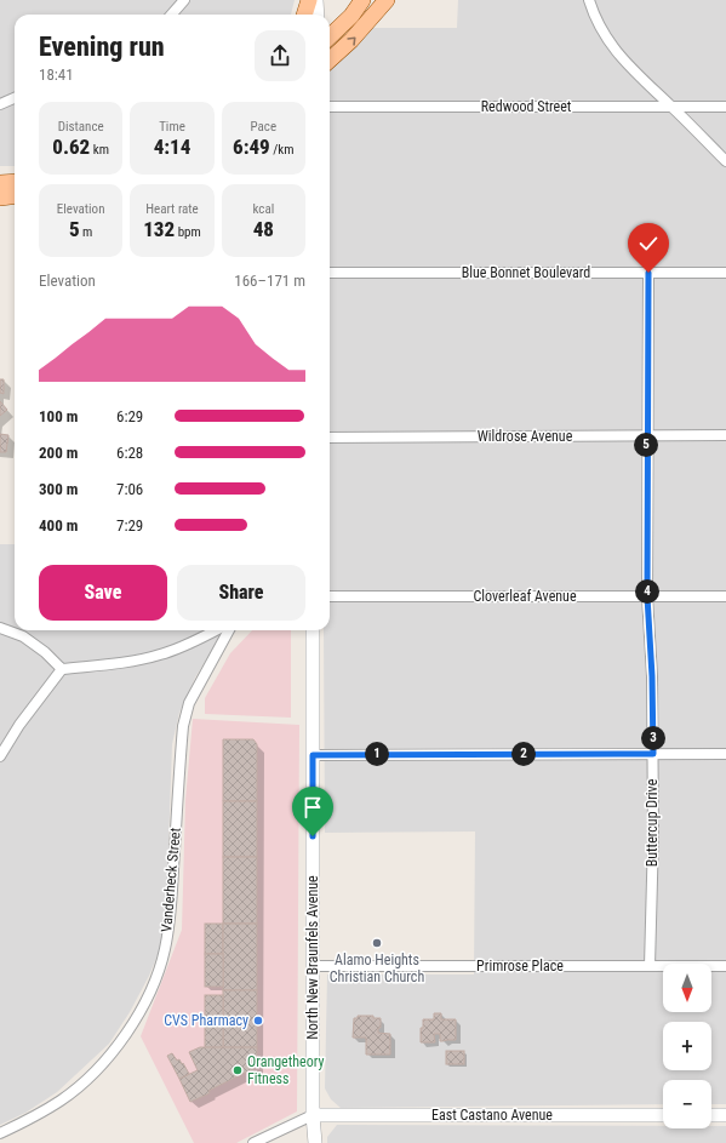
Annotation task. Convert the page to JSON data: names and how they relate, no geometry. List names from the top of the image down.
{
  "streets": {
    "street": [
      "Redwood Street",
      "Blue Bonnet Boulevard",
      "Wildrose Avenue",
      "Cloverleaf Avenue",
      "Buttercup Drive",
      "Vanderheck Street",
      "North New Braunfels Avenue",
      "Primrose Place",
      "East Castano Avenue"
    ]
  },
  "crossings": [
    ["Blue Bonnet Boulevard", "Buttercup Drive"],
    ["Wildrose Avenue", "Buttercup Drive"],
    ["Cloverleaf Avenue", "Buttercup Drive"],
    ["Buttercup Drive", "Primrose Place"],
    ["North New Braunfels Avenue", "Primrose Place"],
    ["North New Braunfels Avenue", "East Castano Avenue"]
  ],
  "places": ["Alamo Heights Christian Church", "CVS Pharmacy", "Orangetheory Fitness"],
  "north": "bottom",
  "page": {
    "heading": ["Evening run", "18:41"],
    "stats": [
      ["Distance", "0.62 km"],
      ["Time", "4:14"],
      ["Pace", "6:49 /km"],
      ["Elevation", "5 m"],
      ["Heart rate", "132 bpm"],
      ["kcal", "48"]
    ],
    "chart": ["Elevation", "166–171 m"],
    "list": [
      {
        "name": "100 m",
        "note": "6:29"
      },
      {
        "name": "200 m",
        "note": "6:28"
      },
      {
        "name": "300 m",
        "note": "7:06"
      },
      {
        "name": "400 m",
        "note": "7:29"
      }
    ],
    "pins": [
      "5",
      "4",
      "3",
      "1",
      "2"
    ],
    "buttons": ["Save", "Share"],
    "map_buttons": ["+", "−"]
  }
}
